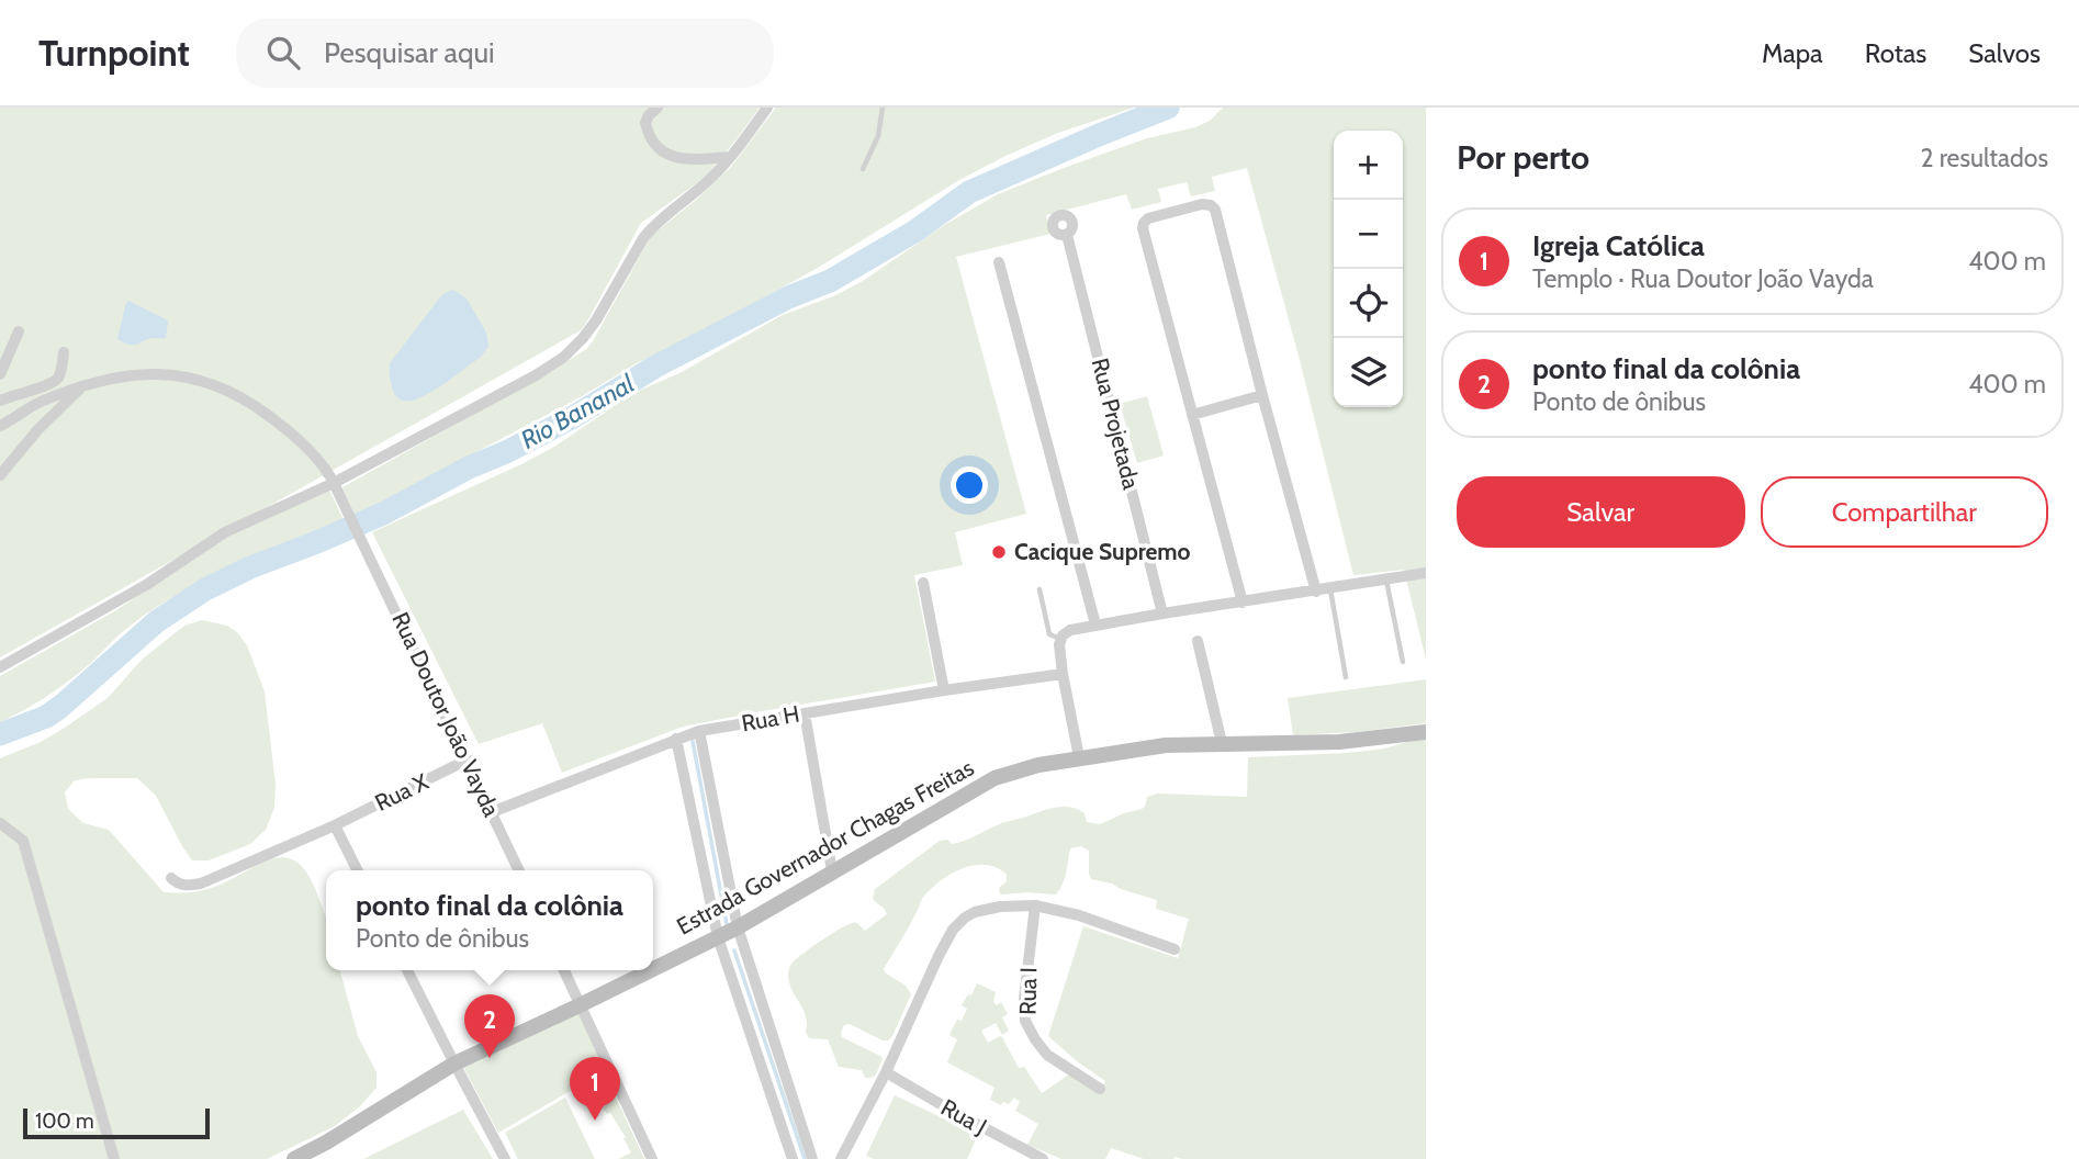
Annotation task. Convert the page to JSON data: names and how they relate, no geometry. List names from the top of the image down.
{
  "streets": {
    "main road": ["Estrada Governador Chagas Freitas"],
    "street": [
      "Rua Projetada",
      "Rua Doutor João Vayda",
      "Rua H",
      "Rua X",
      "Rua I",
      "Rua J"
    ]
  },
  "crossings": [
    ["Rua Doutor João Vayda", "Rua H"],
    ["Rua Doutor João Vayda", "Rua X"]
  ],
  "water": ["Rio Bananal"],
  "places": ["Cacique Supremo"],
  "scale_bar": "100 m",
  "page": {
    "header": "Turnpoint",
    "search": "Pesquisar aqui",
    "nav": ["Mapa", "Rotas", "Salvos"],
    "heading": ["Por perto", "2 resultados"],
    "map_buttons": ["+", "−"],
    "list": [
      {
        "mark": "1",
        "name": "Igreja Católica",
        "note": "Templo · Rua Doutor João Vayda",
        "value": "400 m"
      },
      {
        "mark": "2",
        "name": "ponto final da colônia",
        "note": "Ponto de ônibus",
        "value": "400 m"
      }
    ],
    "buttons": ["Salvar", "Compartilhar"],
    "popup": ["ponto final da colônia", "Ponto de ônibus"],
    "pins": ["2", "1"],
    "scale": "100 m"
  }
}
